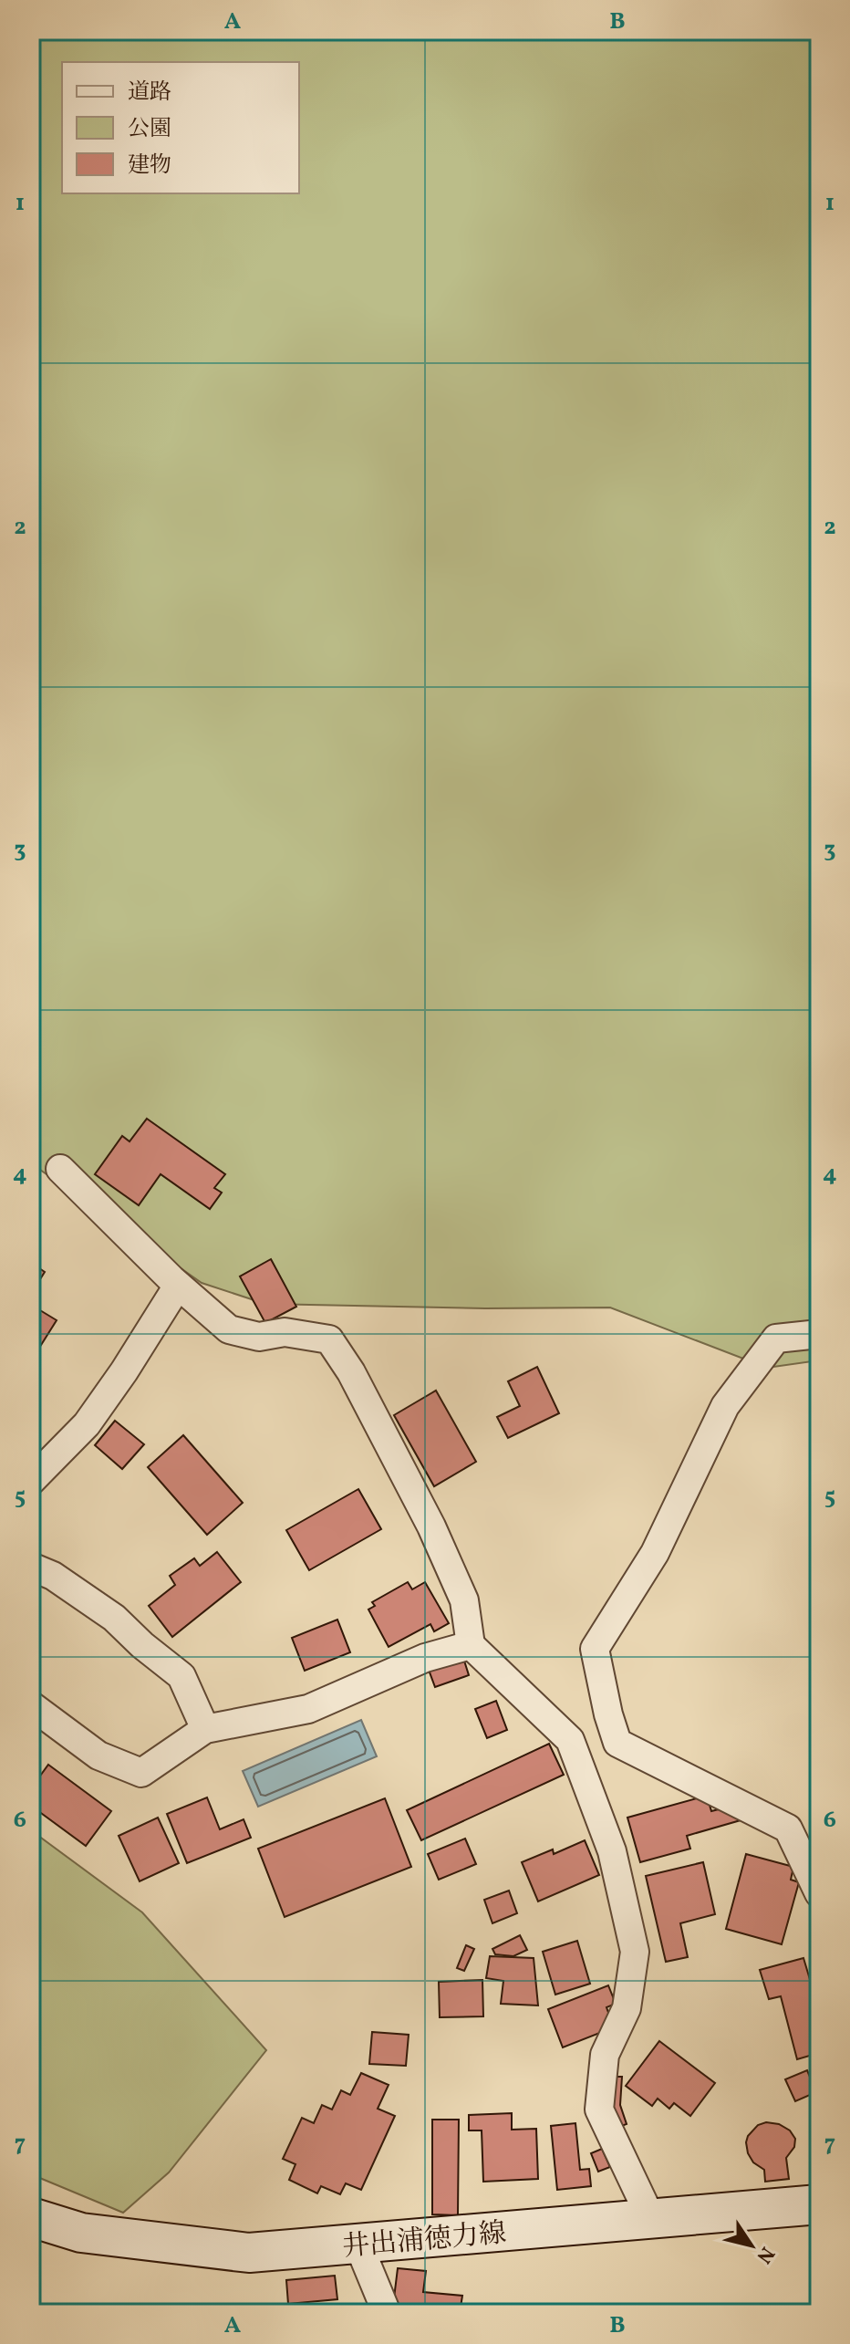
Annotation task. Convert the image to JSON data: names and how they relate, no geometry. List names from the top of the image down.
{
  "streets": {
    "main road": ["井出浦徳力線"]
  },
  "legend": ["道路", "公園", "建物"],
  "north": "bottom right",
  "grid": {
    "columns": ["A", "B"],
    "rows": [
      "1",
      "2",
      "3",
      "4",
      "5",
      "6",
      "7"
    ]
  }
}
